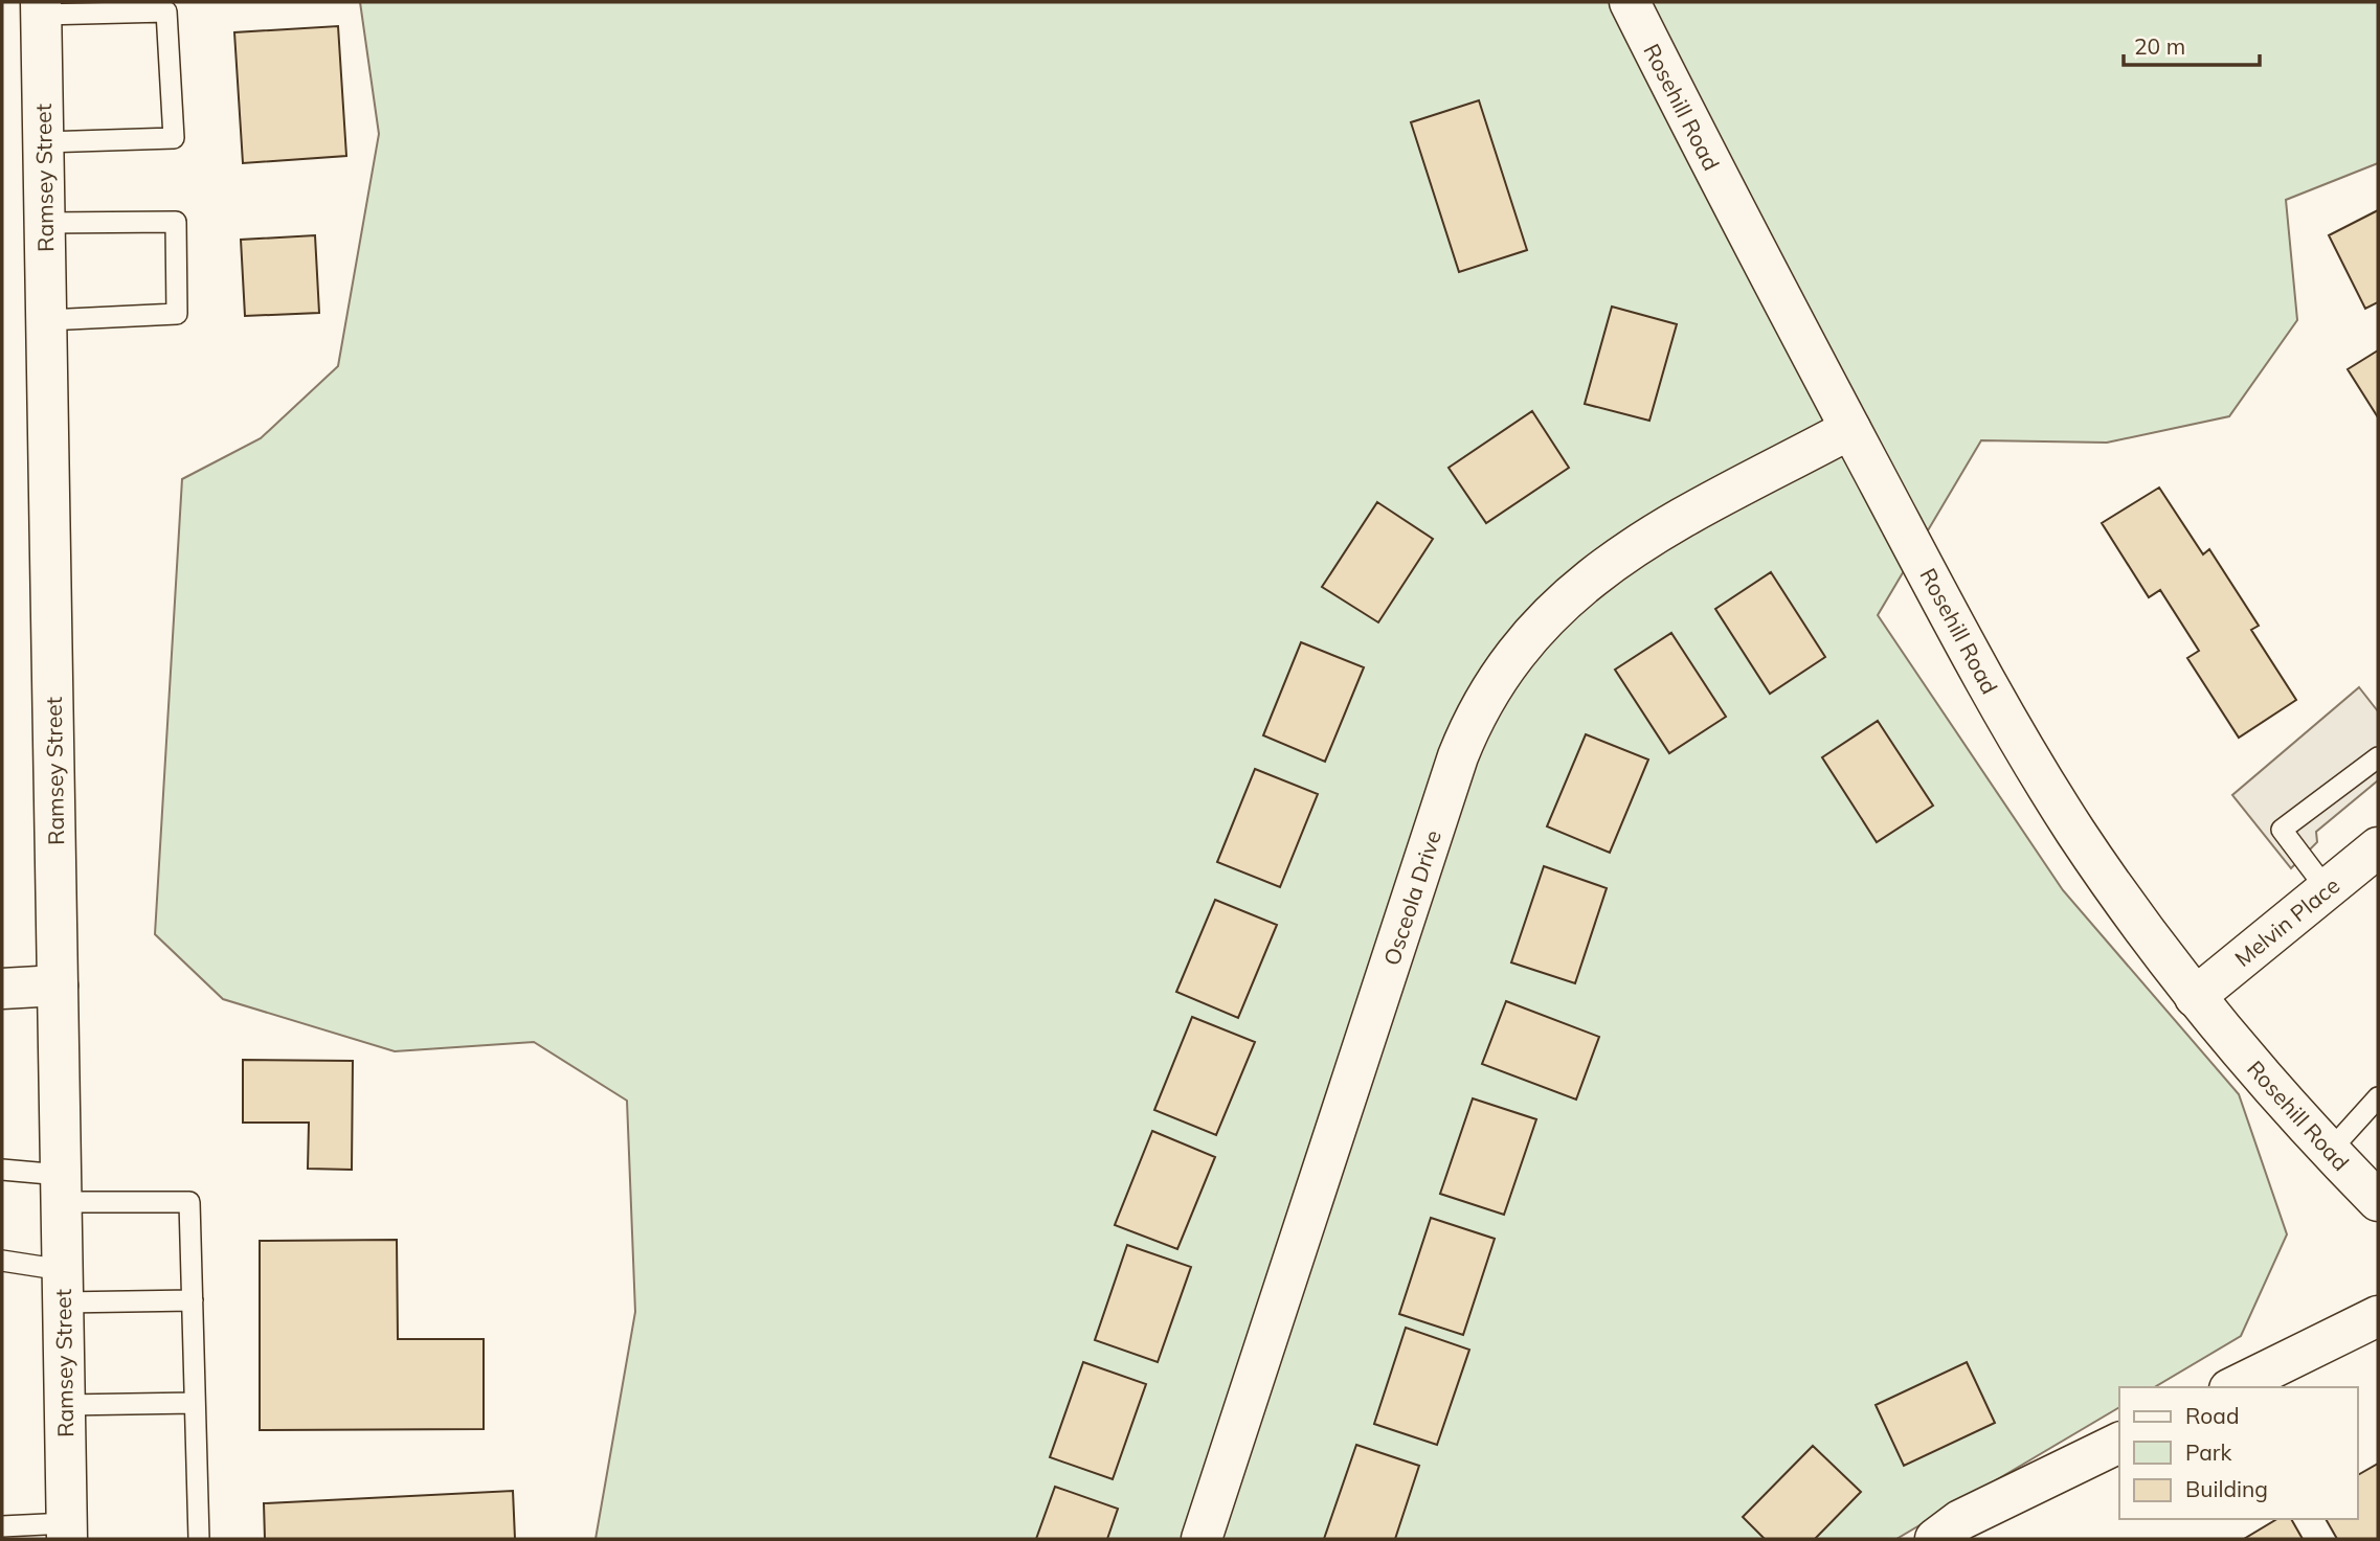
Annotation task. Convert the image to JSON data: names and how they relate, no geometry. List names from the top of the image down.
{
  "streets": {
    "main road": [
      "Rosehill Road",
      "Ramsey Street",
      "Osceola Drive",
      "Melvin Place"
    ]
  },
  "crossings": [
    ["Rosehill Road", "Osceola Drive"],
    ["Rosehill Road", "Melvin Place"]
  ],
  "legend": ["Road", "Park", "Building"],
  "scale_bar": "20 m"
}
